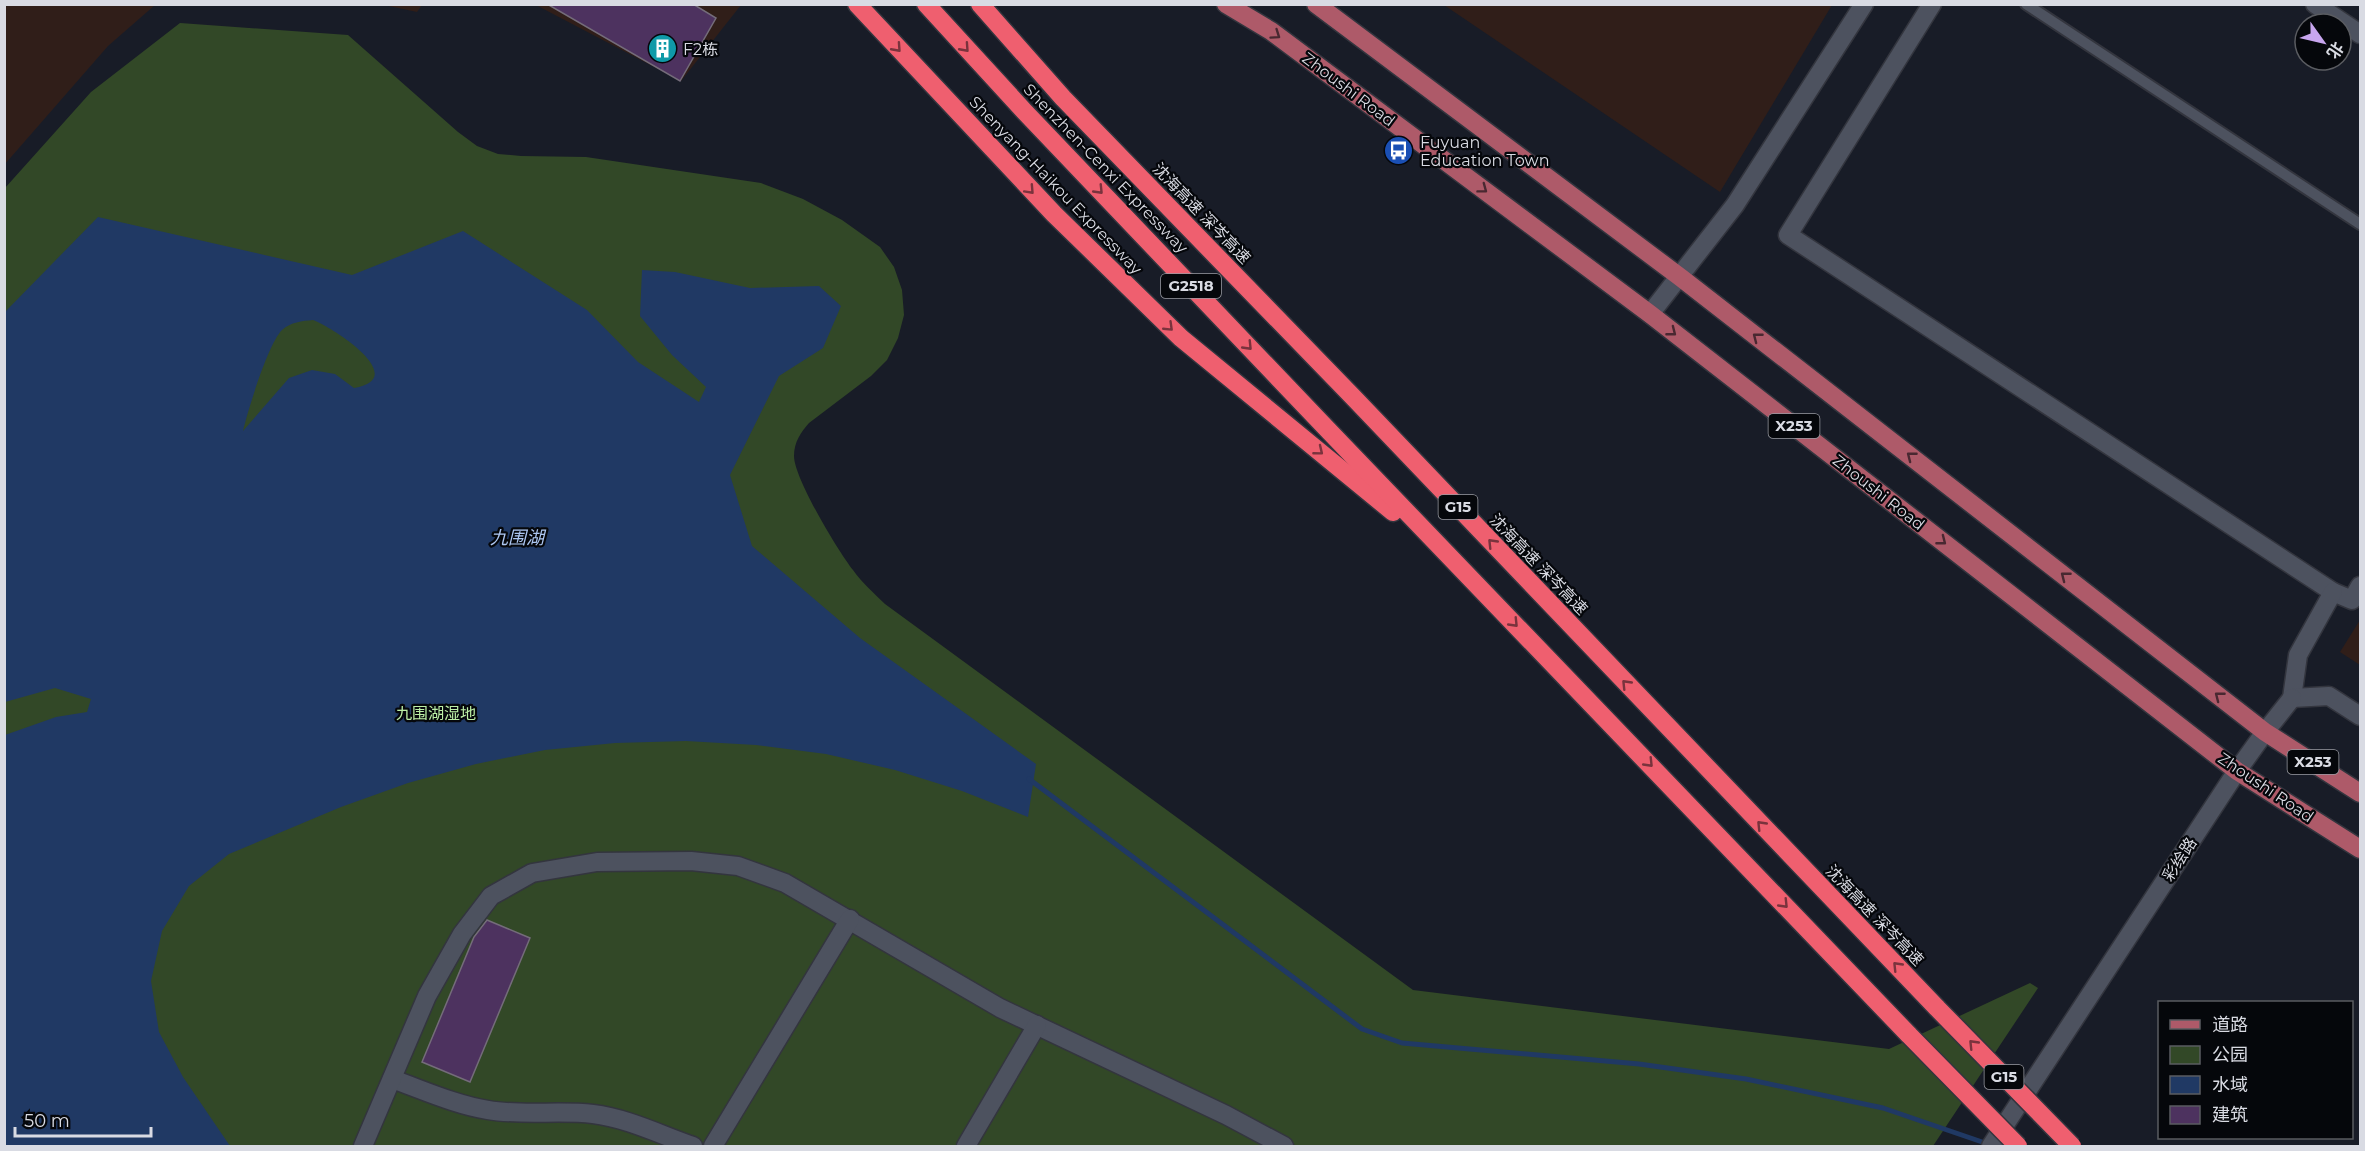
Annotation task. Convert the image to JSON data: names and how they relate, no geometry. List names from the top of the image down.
{
  "streets": {
    "highway": [
      "Shenzhen-Cenxi Expressway",
      "Shenyang-Haikou Expressway",
      "沈海高速 深岑高速",
      "G2518",
      "G15"
    ],
    "main road": ["Zhoushi Road", "X253"],
    "street": ["彩绘路"]
  },
  "crossings": [
    ["Zhoushi Road", "彩绘路"],
    ["Shenzhen-Cenxi Expressway", "Shenyang-Haikou Expressway"],
    ["Shenzhen-Cenxi Expressway", "G15"],
    ["Shenyang-Haikou Expressway", "G15"],
    ["X253", "彩绘路"]
  ],
  "one_way": ["Shenzhen-Cenxi Expressway", "Shenyang-Haikou Expressway"],
  "water": ["九围湖"],
  "parks": ["九围湖湿地"],
  "places": {
    "building": ["F2栋"],
    "bus stop": ["Fuyuan Education Town"]
  },
  "legend": [
    "道路",
    "公园",
    "水域",
    "建筑"
  ],
  "scale_bar": "50 m",
  "north": "bottom right"
}
